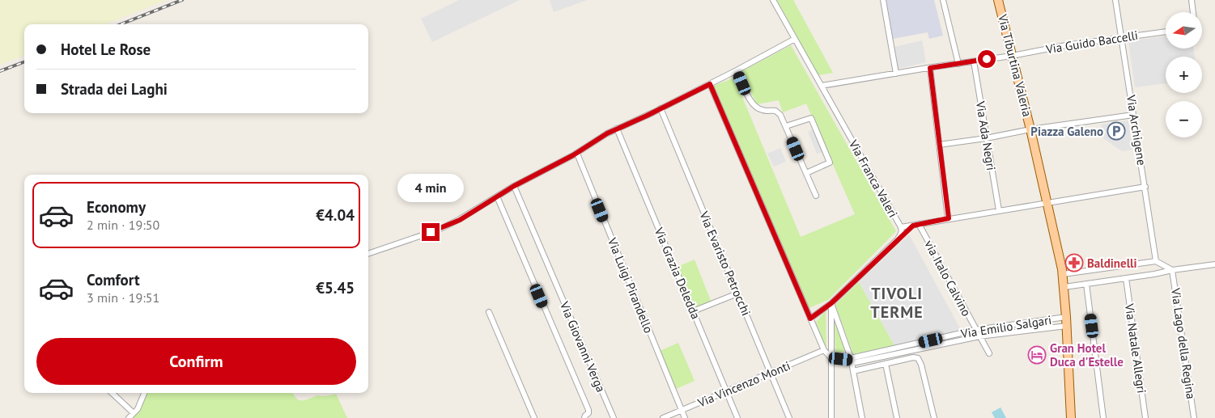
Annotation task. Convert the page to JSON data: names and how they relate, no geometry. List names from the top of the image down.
{
  "streets": {
    "main road": ["Via Tiburtina Valeria"],
    "street": [
      "Via Guido Baccelli",
      "Via Archigene",
      "Via Ada Negri",
      "Via Franca Valeri",
      "Via Evaristo Petrocchi",
      "Via Grazia Deledda",
      "via Italo Calvino",
      "Via Luigi Pirandello",
      "Via Emilio Salgari",
      "Via Lago della Regina",
      "Via Giovanni Verga",
      "Via Natale Allegri",
      "Via Vincenzo Monti"
    ]
  },
  "crossings": [
    ["Via Guido Baccelli", "Via Tiburtina Valeria"],
    ["Via Guido Baccelli", "Via Archigene"],
    ["Via Guido Baccelli", "Via Ada Negri"],
    ["Via Guido Baccelli", "Via Franca Valeri"],
    ["Via Tiburtina Valeria", "Via Emilio Salgari"],
    ["Via Evaristo Petrocchi", "Via Vincenzo Monti"],
    ["Via Grazia Deledda", "Via Vincenzo Monti"],
    ["via Italo Calvino", "Via Emilio Salgari"],
    ["Via Luigi Pirandello", "Via Vincenzo Monti"]
  ],
  "districts": ["TIVOLI TERME"],
  "places": {
    "parking": ["Piazza Galeno"],
    "pharmacy": ["Baldinelli"],
    "hotel": ["Gran Hotel Duca d'Estelle"]
  },
  "north": "left",
  "page": {
    "map_buttons": ["+", "−"],
    "banner": ["Hotel Le Rose", "Strada dei Laghi"],
    "bubble": "4 min",
    "list": [
      {
        "name": "Economy",
        "note": "2 min · 19:50",
        "value": "€4.04"
      },
      {
        "name": "Comfort",
        "note": "3 min · 19:51",
        "value": "€5.45"
      }
    ],
    "buttons": "Confirm"
  }
}
